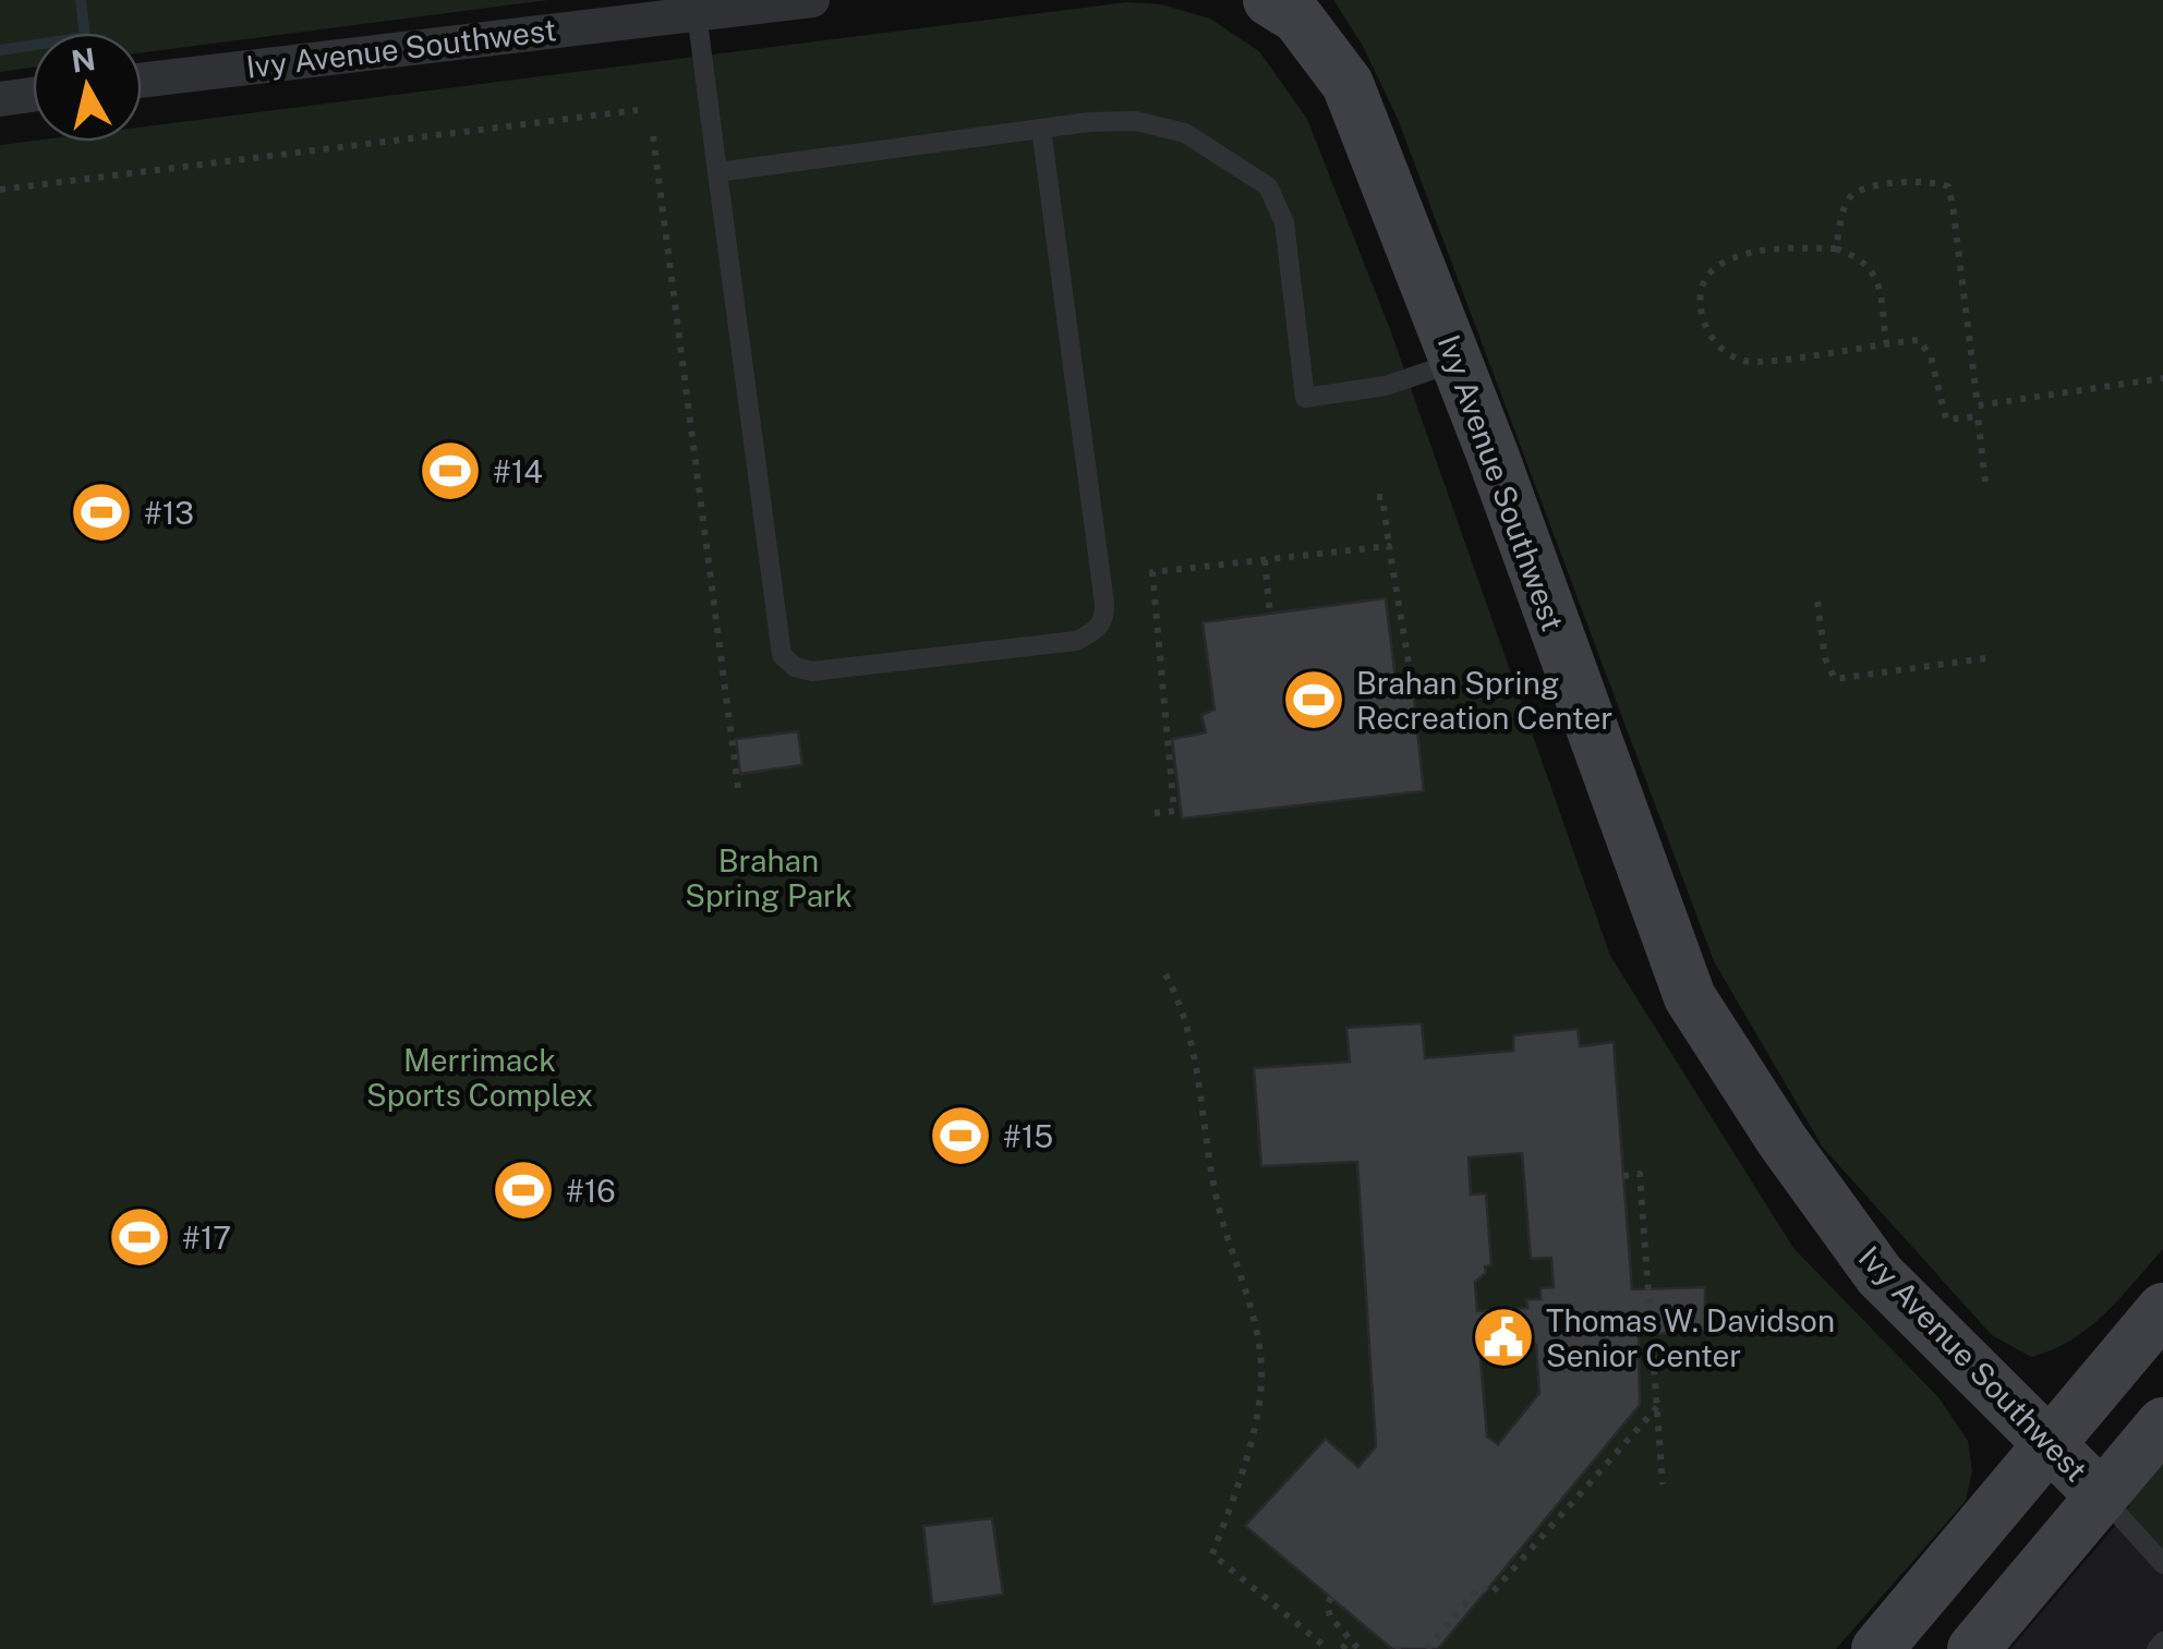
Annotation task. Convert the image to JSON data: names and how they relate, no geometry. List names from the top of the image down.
{
  "streets": {
    "street": ["Ivy Avenue Southwest"]
  },
  "parks": ["Brahan Spring Park", "Merrimack Sports Complex"],
  "places": {
    "sports": [
      "#14",
      "#13",
      "Brahan Spring Recreation Center",
      "#15",
      "#16",
      "#17"
    ],
    "public building": ["Thomas W. Davidson Senior Center"]
  },
  "north": "top"
}
